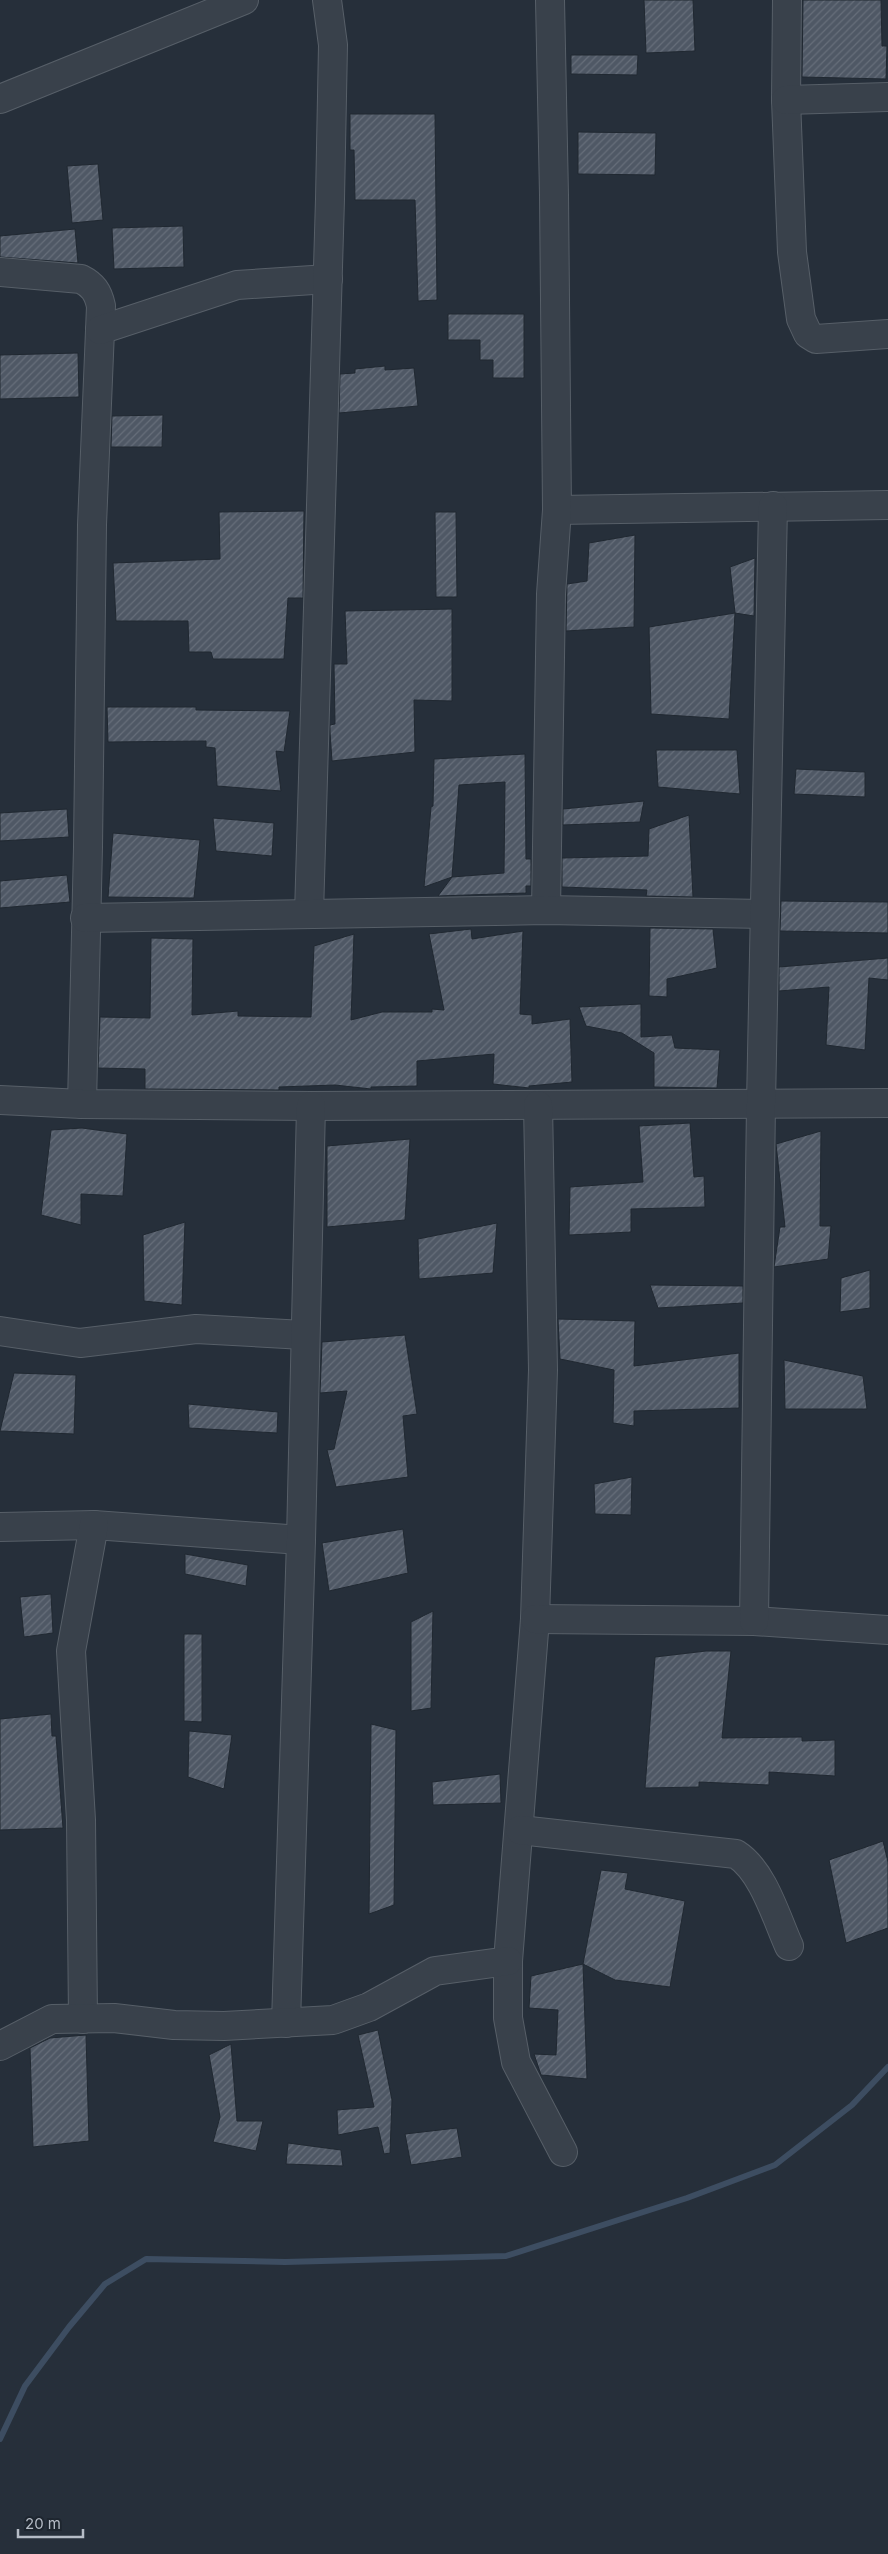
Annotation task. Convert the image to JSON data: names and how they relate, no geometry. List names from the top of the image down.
{
  "scale_bar": "20 m"
}
